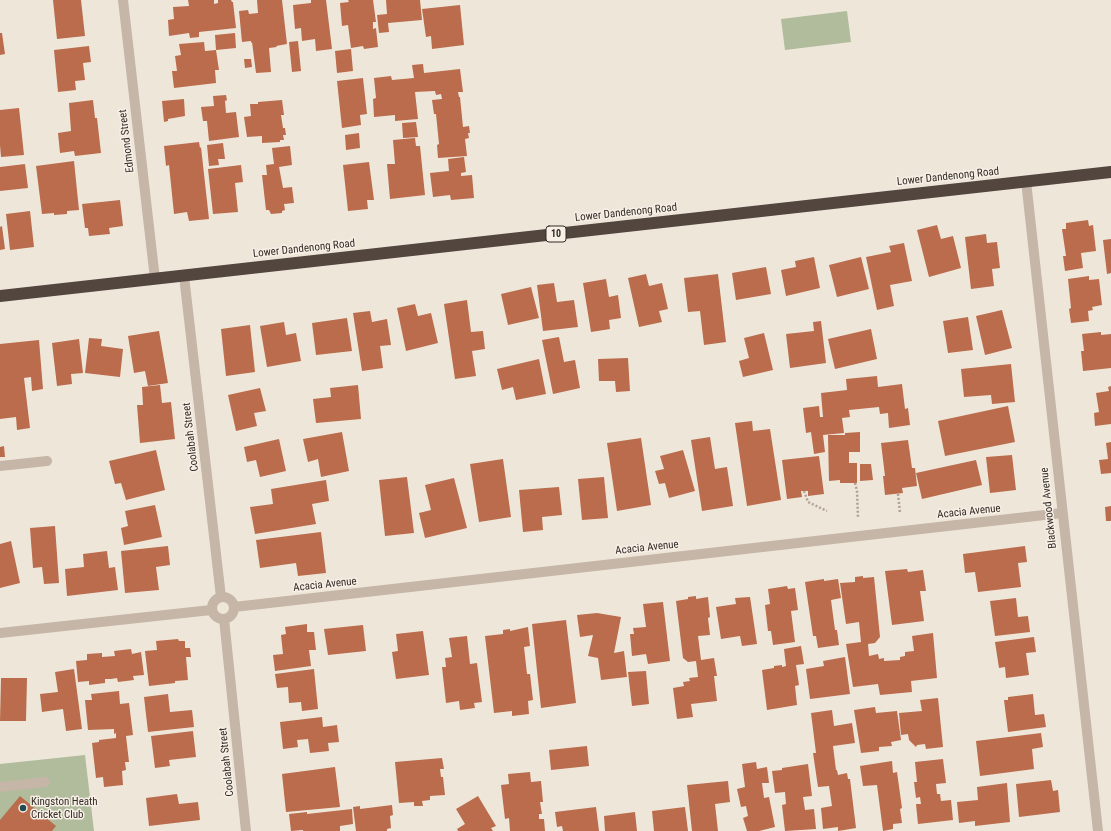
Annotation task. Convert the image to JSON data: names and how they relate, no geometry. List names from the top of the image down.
{
  "streets": {
    "highway": ["Lower Dandenong Road", "10"],
    "street": [
      "Edmond Street",
      "Coolabah Street",
      "Blackwood Avenue",
      "Acacia Avenue"
    ]
  },
  "crossings": [
    ["Edmond Street", "Lower Dandenong Road"],
    ["Lower Dandenong Road", "Coolabah Street"],
    ["Lower Dandenong Road", "Blackwood Avenue"],
    ["Coolabah Street", "Acacia Avenue"],
    ["Blackwood Avenue", "Acacia Avenue"]
  ],
  "places": ["Kingston Heath Cricket Club"]
}
